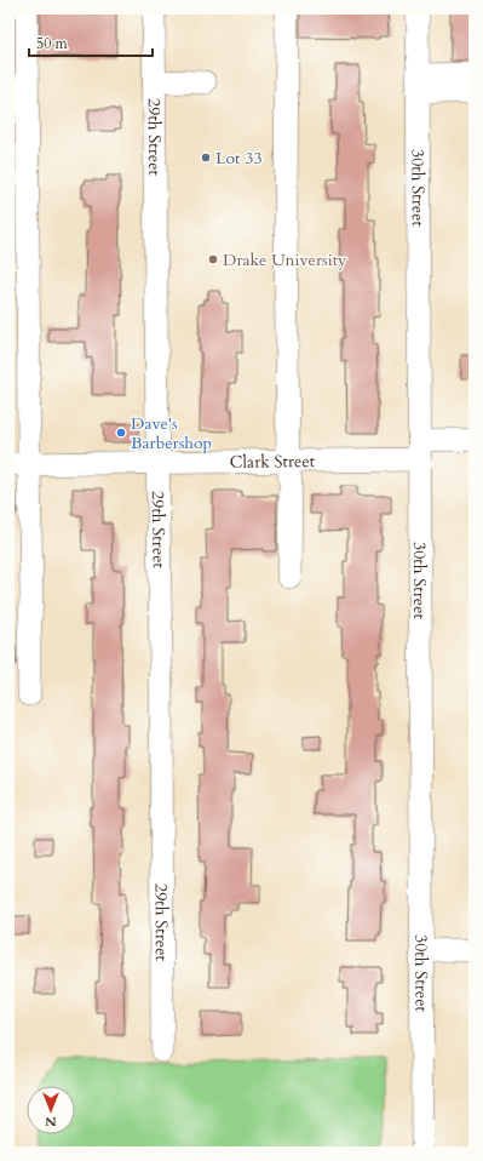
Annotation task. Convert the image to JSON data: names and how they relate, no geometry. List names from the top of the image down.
{
  "streets": {
    "street": ["29th Street", "30th Street", "Clark Street"]
  },
  "crossings": [
    ["29th Street", "Clark Street"],
    ["30th Street", "Clark Street"]
  ],
  "places": ["Lot 33", "Drake University", "Dave's Barbershop"],
  "scale_bar": "50 m",
  "north": "bottom"
}
